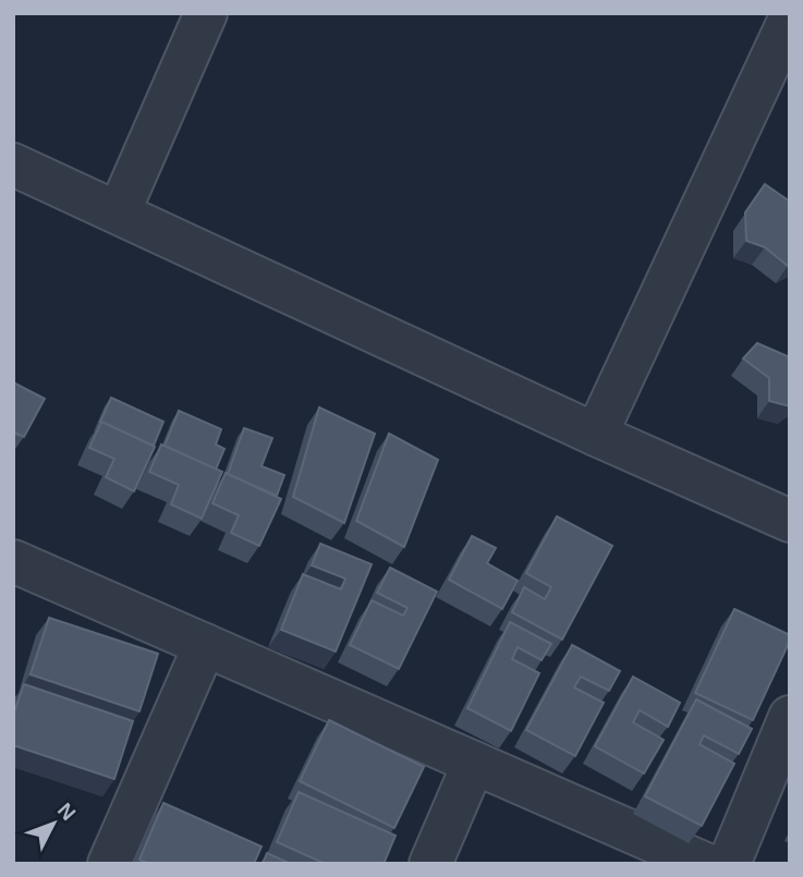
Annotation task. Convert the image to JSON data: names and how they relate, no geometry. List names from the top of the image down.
{
  "north": "top right"
}
